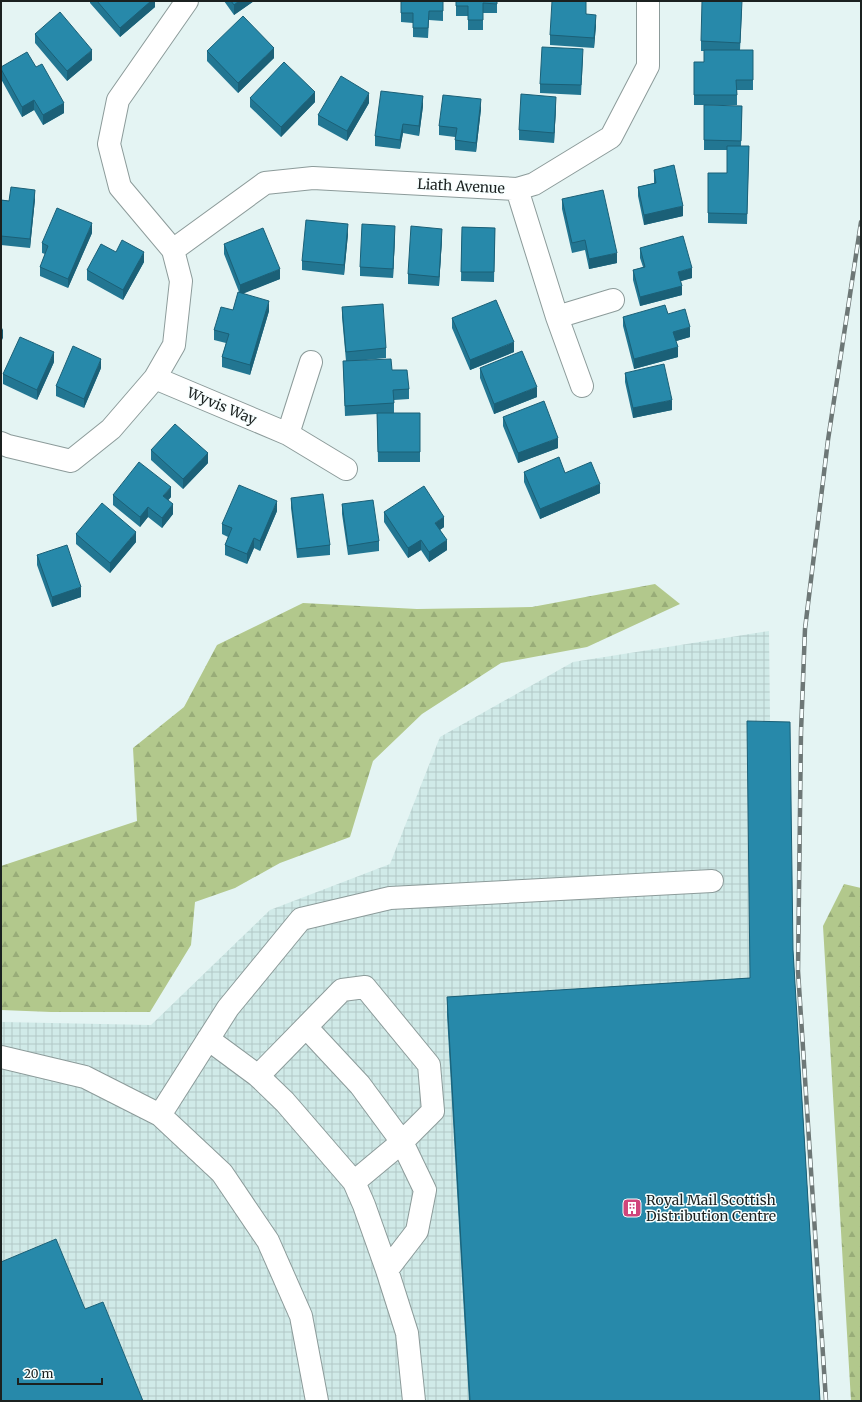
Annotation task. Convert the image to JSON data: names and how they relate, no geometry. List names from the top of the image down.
{
  "streets": {
    "street": ["Liath Avenue", "Wyvis Way"]
  },
  "places": {
    "building": ["Royal Mail Scottish Distribution Centre"]
  },
  "scale_bar": "20 m"
}
